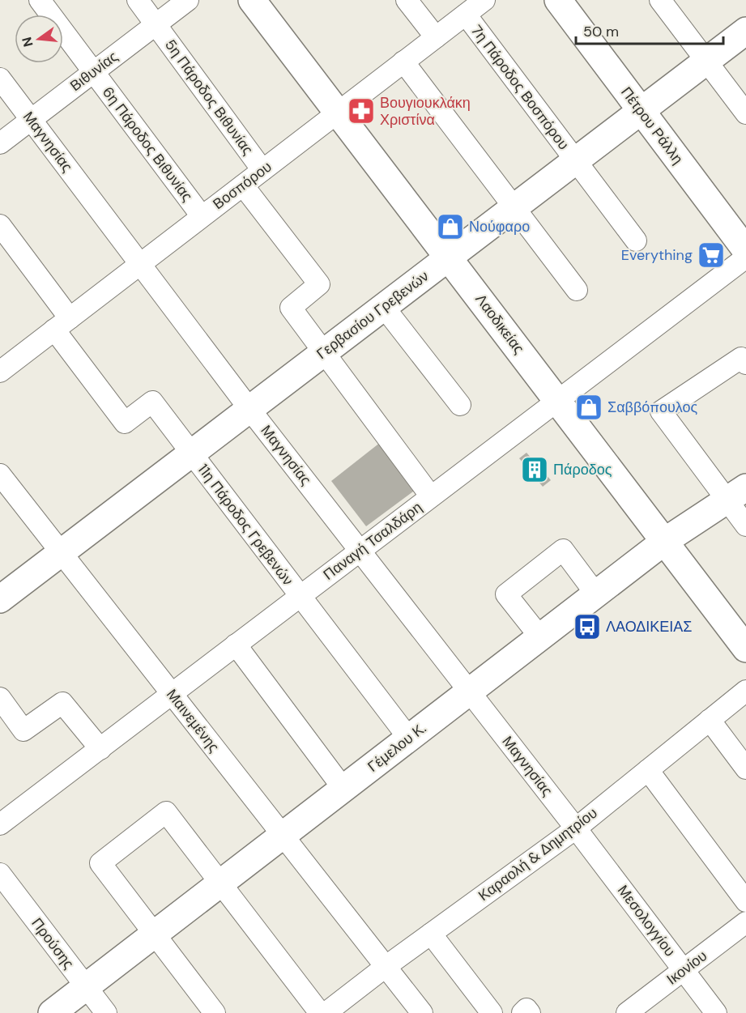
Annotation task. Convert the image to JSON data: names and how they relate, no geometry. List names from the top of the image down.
{
  "streets": {
    "main road": [
      "Πέτρου Ράλλη",
      "Γερβασίου Γρεβενών",
      "Λαοδικείας",
      "Γέμελου Κ."
    ],
    "street": [
      "Βιθυνίας",
      "7η Πάροδος Βοσπόρου",
      "5η Πάροδος Βιθυνίας",
      "Μαγνησίας",
      "6η Πάροδος Βιθυνίας",
      "Βοσπόρου",
      "11η Πάροδος Γρεβενών",
      "Παναγή Τσαλδάρη",
      "Μαινεμένης",
      "Καραολή & Δημητρίου",
      "Μεσολογγίου",
      "Προύσης",
      "Ικονίου"
    ]
  },
  "crossings": [
    ["Βιθυνίας", "5η Πάροδος Βιθυνίας"],
    ["Βιθυνίας", "Μαγνησίας"],
    ["Βιθυνίας", "6η Πάροδος Βιθυνίας"],
    ["7η Πάροδος Βοσπόρου", "Βοσπόρου"],
    ["7η Πάροδος Βοσπόρου", "Γερβασίου Γρεβενών"],
    ["5η Πάροδος Βιθυνίας", "Βοσπόρου"],
    ["Πέτρου Ράλλη", "Γερβασίου Γρεβενών"],
    ["Μαγνησίας", "Βοσπόρου"],
    ["Μαγνησίας", "Γερβασίου Γρεβενών"],
    ["Μαγνησίας", "Παναγή Τσαλδάρη"],
    ["Μαγνησίας", "Γέμελου Κ."],
    ["Μαγνησίας", "Καραολή & Δημητρίου"],
    ["Μαγνησίας", "Μεσολογγίου"],
    ["6η Πάροδος Βιθυνίας", "Βοσπόρου"],
    ["Βοσπόρου", "Λαοδικείας"],
    ["Βοσπόρου", "11η Πάροδος Γρεβενών"],
    ["Γερβασίου Γρεβενών", "Λαοδικείας"],
    ["Γερβασίου Γρεβενών", "11η Πάροδος Γρεβενών"],
    ["Γερβασίου Γρεβενών", "Μαινεμένης"],
    ["Λαοδικείας", "Παναγή Τσαλδάρη"],
    ["Λαοδικείας", "Γέμελου Κ."],
    ["11η Πάροδος Γρεβενών", "Παναγή Τσαλδάρη"],
    ["11η Πάροδος Γρεβενών", "Γέμελου Κ."],
    ["Παναγή Τσαλδάρη", "Μαινεμένης"],
    ["Μαινεμένης", "Γέμελου Κ."],
    ["Μαινεμένης", "Καραολή & Δημητρίου"],
    ["Γέμελου Κ.", "Προύσης"],
    ["Καραολή & Δημητρίου", "Μεσολογγίου"],
    ["Μεσολογγίου", "Ικονίου"]
  ],
  "places": {
    "pharmacy": ["Βουγιουκλάκη Χριστίνα"],
    "shop": ["Νούφαρο", "Σαββόπουλος"],
    "supermarket": ["Everything"],
    "building": ["Πάροδος"],
    "bus stop": ["ΛΑΟΔΙΚΕΙΑΣ"]
  },
  "scale_bar": "50 m",
  "north": "left"
}
